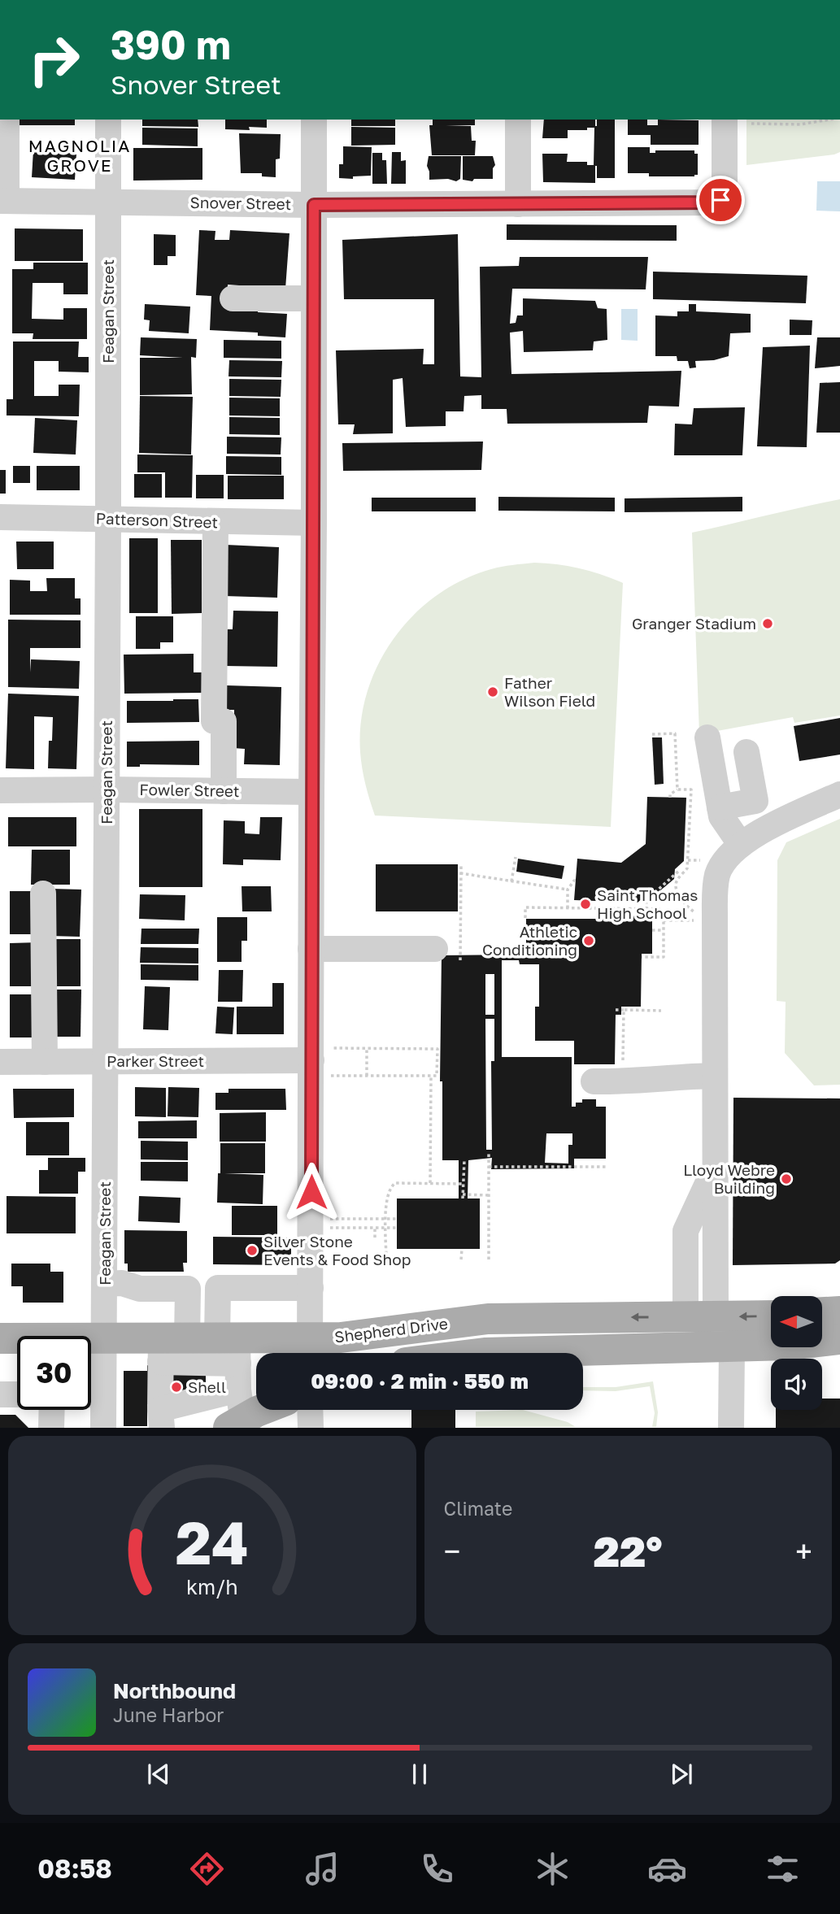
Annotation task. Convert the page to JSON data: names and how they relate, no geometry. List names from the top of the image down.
{
  "streets": {
    "main road": ["Shepherd Drive"],
    "street": [
      "Snover Street",
      "Feagan Street",
      "Patterson Street",
      "Fowler Street",
      "Parker Street"
    ]
  },
  "crossings": [
    ["Snover Street", "Feagan Street"],
    ["Feagan Street", "Patterson Street"],
    ["Feagan Street", "Fowler Street"],
    ["Feagan Street", "Parker Street"],
    ["Feagan Street", "Shepherd Drive"]
  ],
  "districts": ["MAGNOLIA GROVE"],
  "places": [
    "Granger Stadium",
    "Father Wilson Field",
    "Saint Thomas High School",
    "Athletic Conditioning",
    "Lloyd Webre Building",
    "Silver Stone Events & Food Shop",
    "Shell"
  ],
  "north": "left",
  "page": {
    "turn": ["390 m", "Snover Street"],
    "limit": "30",
    "trip": "09:00 · 2 min · 550 m",
    "tile": "Climate",
    "heat": ["−", "22°", "+"],
    "song": ["Northbound", "June Harbor"],
    "tabs": "08:58",
    "gauge": ["24", "km/h"]
  }
}
